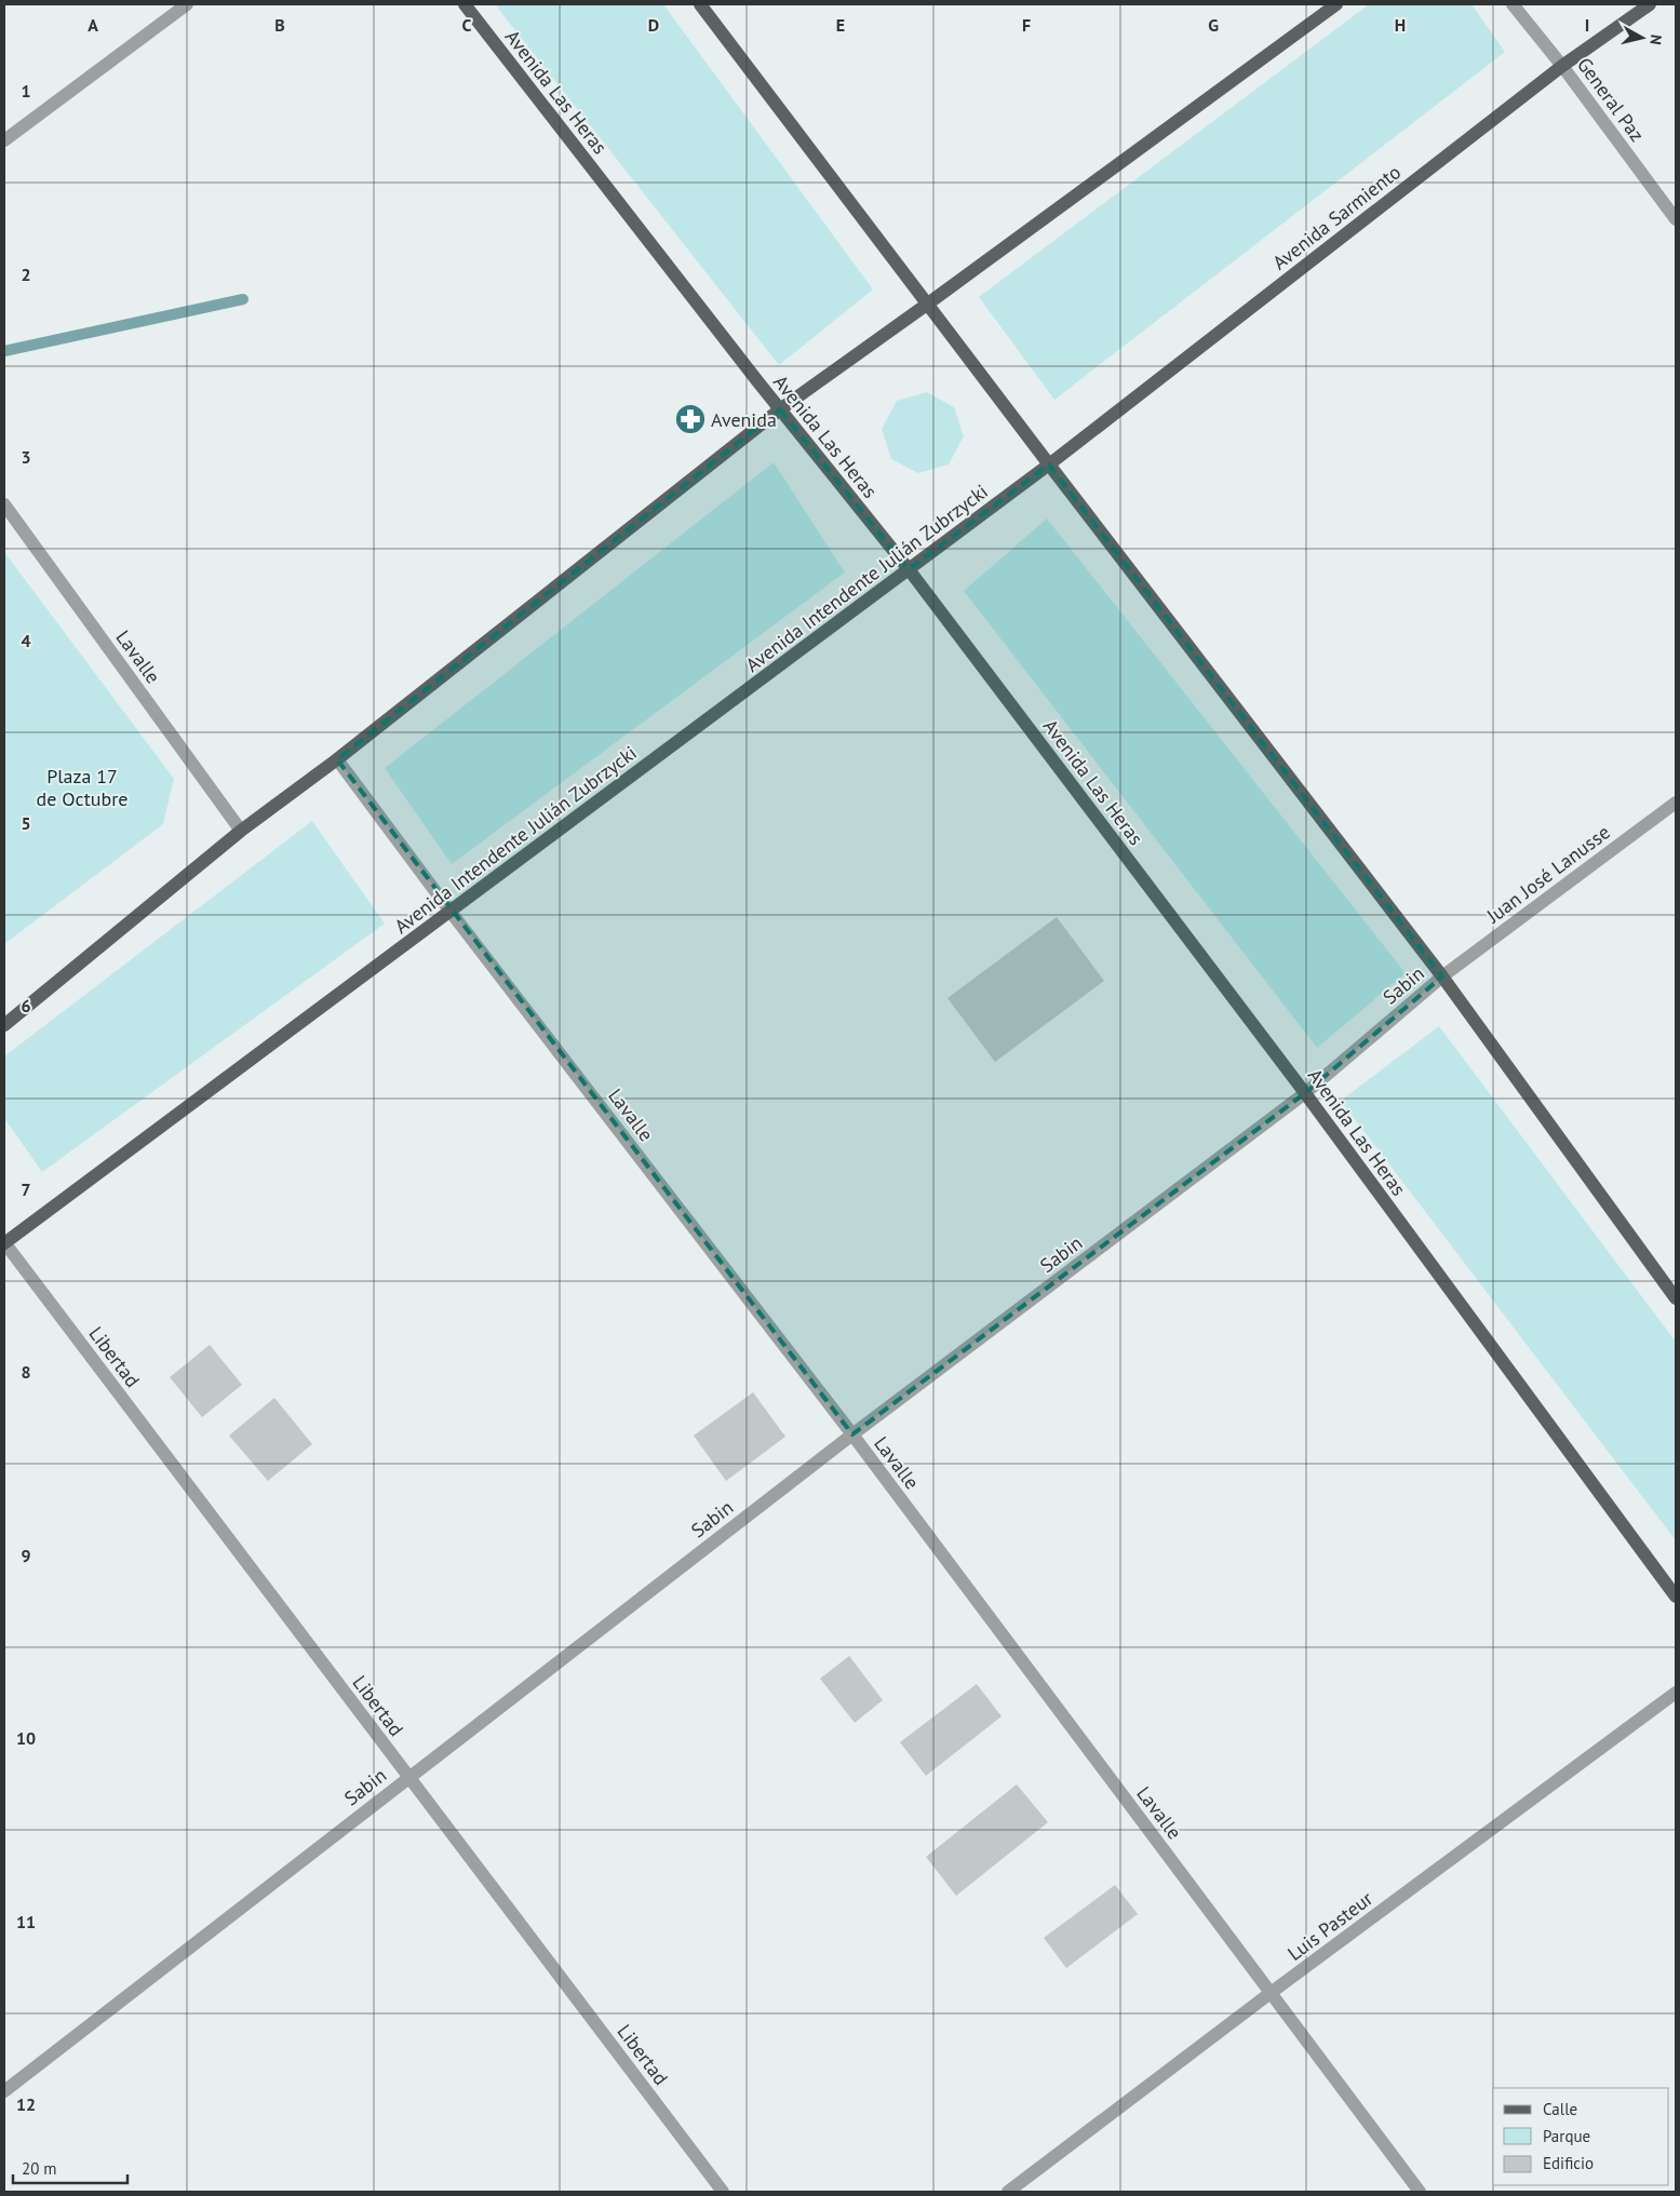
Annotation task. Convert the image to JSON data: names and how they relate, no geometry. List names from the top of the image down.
{
  "streets": {
    "main road": ["Avenida Las Heras", "Avenida Sarmiento", "Avenida Intendente Julián Zubrzycki"],
    "street": [
      "General Paz",
      "Lavalle",
      "Juan José Lanusse",
      "Sabin",
      "Libertad",
      "Luis Pasteur"
    ]
  },
  "crossings": [
    ["Avenida Las Heras", "Avenida Intendente Julián Zubrzycki"],
    ["Avenida Las Heras", "Sabin"],
    ["General Paz", "Avenida Sarmiento"],
    ["Avenida Sarmiento", "Avenida Intendente Julián Zubrzycki"],
    ["Avenida Intendente Julián Zubrzycki", "Lavalle"],
    ["Avenida Intendente Julián Zubrzycki", "Libertad"],
    ["Lavalle", "Sabin"],
    ["Lavalle", "Luis Pasteur"],
    ["Juan José Lanusse", "Sabin"],
    ["Sabin", "Libertad"]
  ],
  "parks": ["Plaza 17 de Octubre"],
  "places": {
    "pharmacy": ["Avenida"]
  },
  "legend": ["Calle", "Parque", "Edificio"],
  "scale_bar": "20 m",
  "north": "right",
  "grid": {
    "columns": [
      "A",
      "B",
      "C",
      "D",
      "E",
      "F",
      "G",
      "H",
      "I"
    ],
    "rows": [
      "1",
      "2",
      "3",
      "4",
      "5",
      "6",
      "7",
      "8",
      "9",
      "10",
      "11",
      "12"
    ]
  }
}
